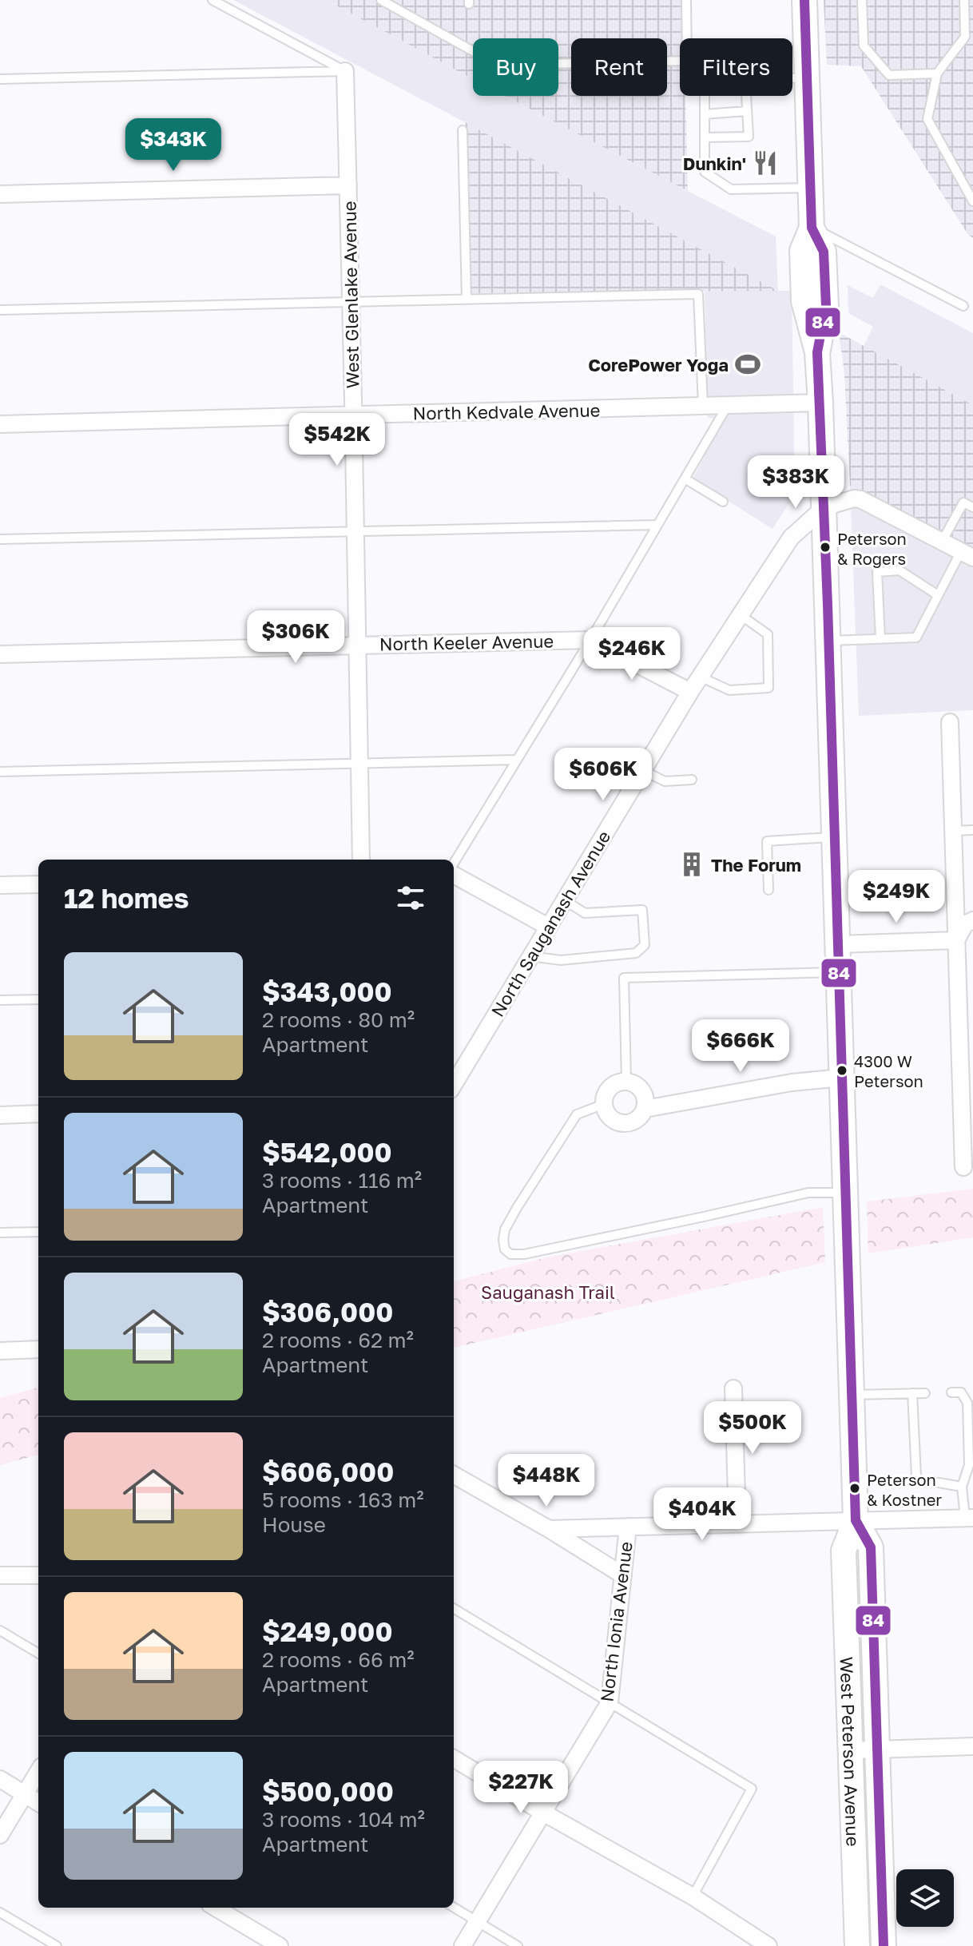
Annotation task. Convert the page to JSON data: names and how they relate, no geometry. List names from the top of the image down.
{
  "streets": {
    "main road": ["West Peterson Avenue"],
    "street": [
      "West Glenlake Avenue",
      "North Kedvale Avenue",
      "North Keeler Avenue",
      "North Sauganash Avenue",
      "North Ionia Avenue"
    ]
  },
  "crossings": [
    ["West Glenlake Avenue", "North Kedvale Avenue"],
    ["West Glenlake Avenue", "North Keeler Avenue"],
    ["North Kedvale Avenue", "West Peterson Avenue"],
    ["North Keeler Avenue", "North Sauganash Avenue"],
    ["North Sauganash Avenue", "West Peterson Avenue"]
  ],
  "parks": ["Sauganash Trail"],
  "places": {
    "restaurant": ["Dunkin'"],
    "sports": ["CorePower Yoga"],
    "other": ["Peterson & Rogers", "4300 W Peterson", "Peterson & Kostner"],
    "building": ["The Forum"]
  },
  "lines": ["transit line 84"],
  "page": {
    "chip": ["Buy", "Rent", "Filters"],
    "price": [
      "$343K",
      "$542K",
      "$383K",
      "$306K",
      "$246K",
      "$606K",
      "$249K",
      "$666K",
      "$500K",
      "$448K",
      "$404K",
      "$227K"
    ],
    "heading": "12 homes",
    "list": [
      {
        "name": "$343,000",
        "note": "2 rooms · 80 m² · Apartment"
      },
      {
        "name": "$542,000",
        "note": "3 rooms · 116 m² · Apartment"
      },
      {
        "name": "$306,000",
        "note": "2 rooms · 62 m² · Apartment"
      },
      {
        "name": "$606,000",
        "note": "5 rooms · 163 m² · House"
      },
      {
        "name": "$249,000",
        "note": "2 rooms · 66 m² · Apartment"
      },
      {
        "name": "$500,000",
        "note": "3 rooms · 104 m² · Apartment"
      }
    ]
  }
}
